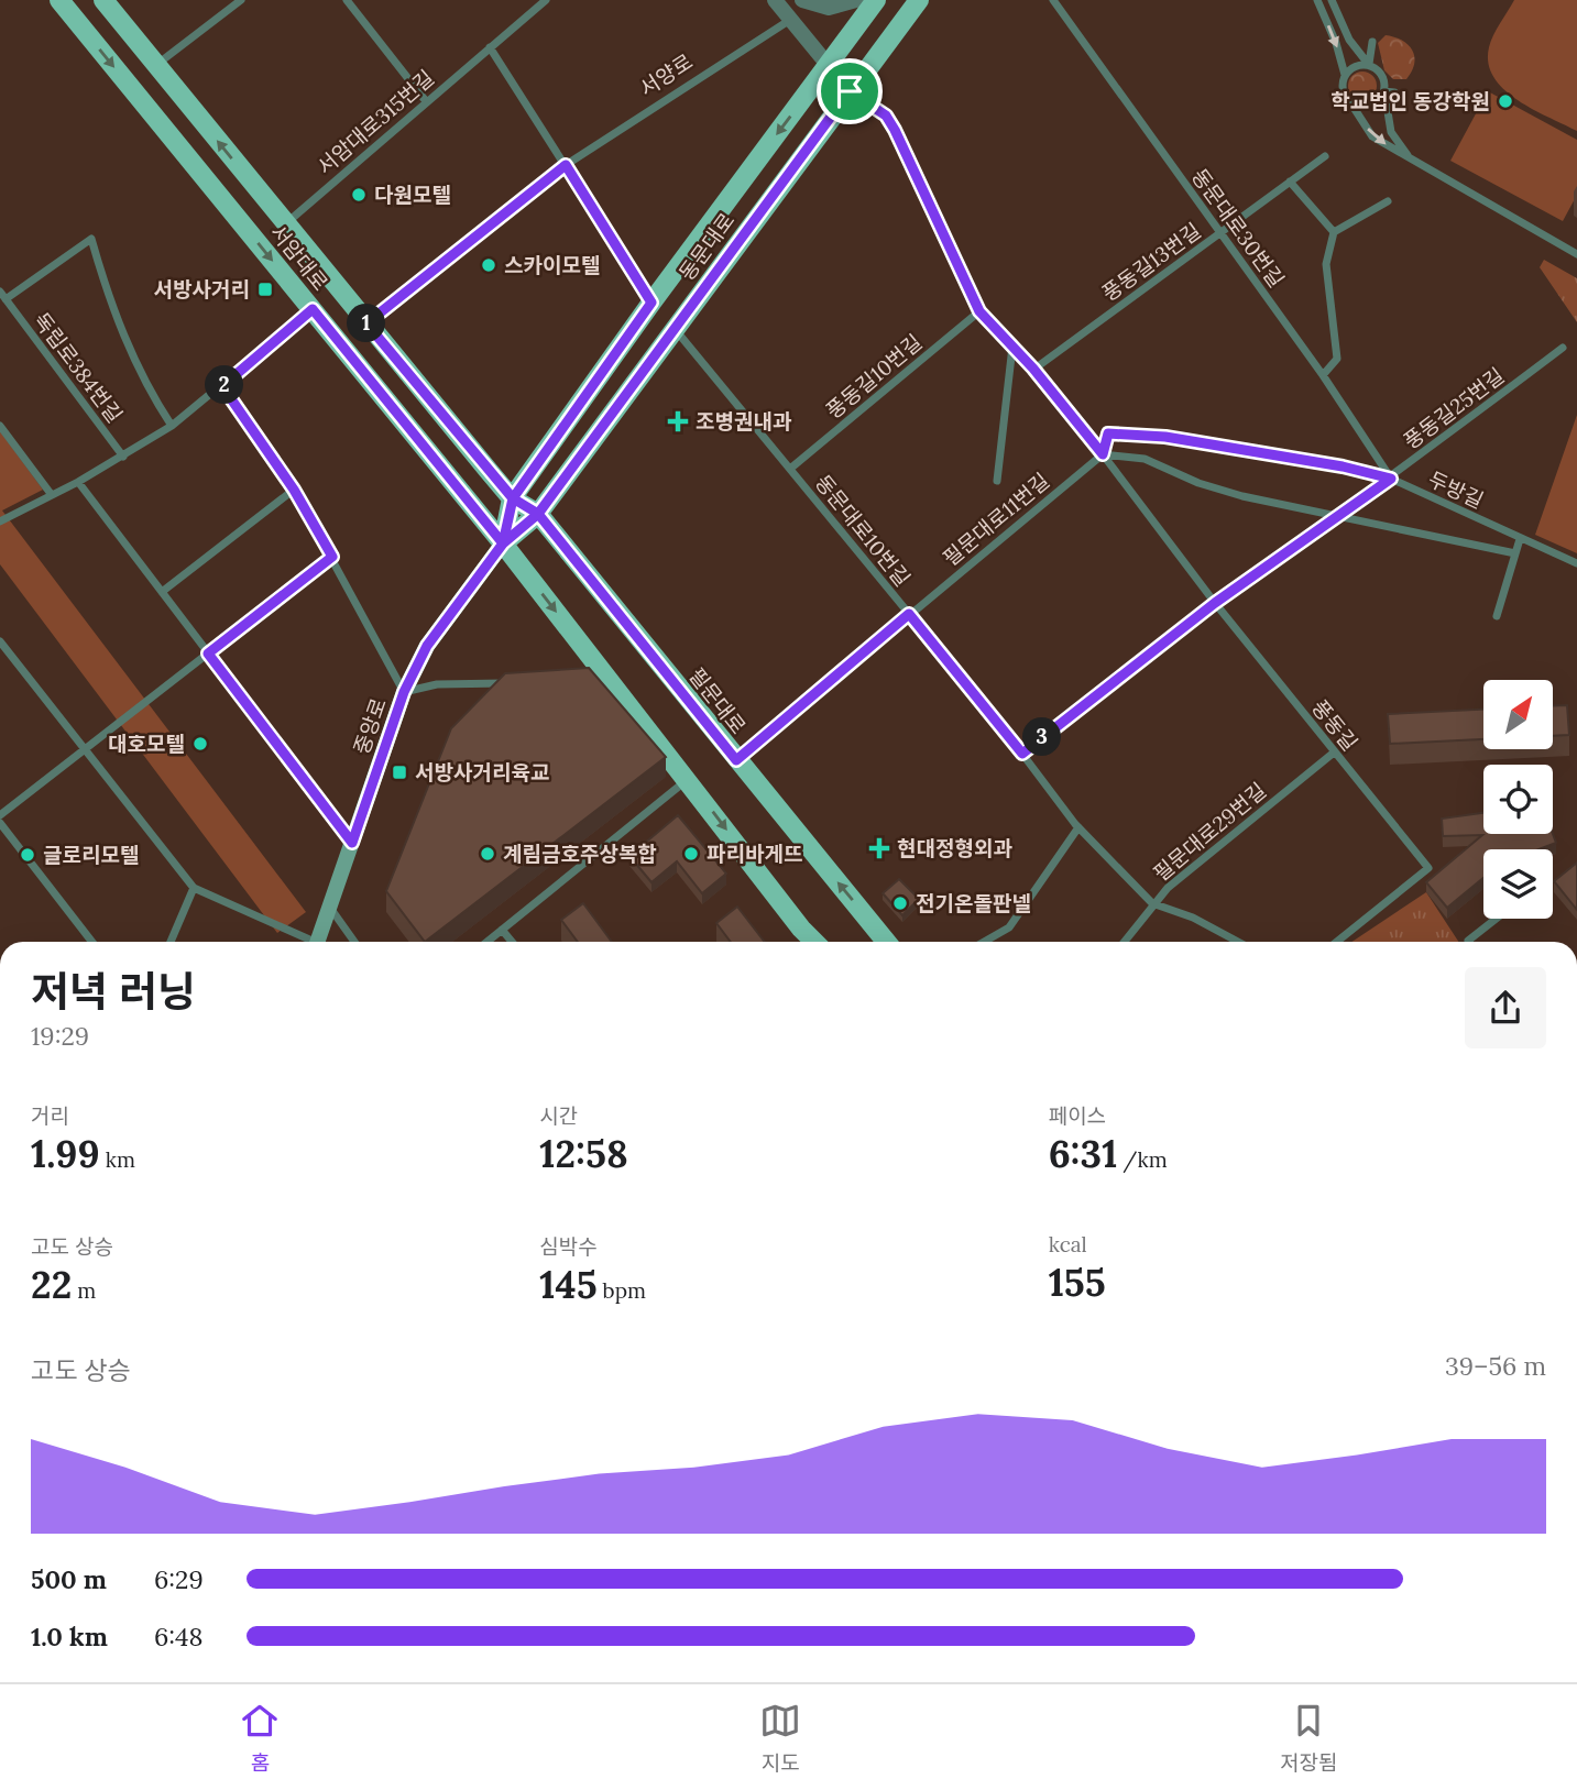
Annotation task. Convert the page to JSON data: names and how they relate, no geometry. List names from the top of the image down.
{
  "streets": {
    "main road": [
      "동문대로",
      "서암대로",
      "필문대로",
      "중앙로"
    ],
    "lane": [
      "서양로",
      "서암대로315번길",
      "동문대로30번길",
      "풍동길13번길",
      "독립로384번길",
      "풍동길10번길",
      "풍동길25번길",
      "두방길",
      "필문대로11번길",
      "동문대로10번길",
      "풍동길",
      "필문대로29번길"
    ]
  },
  "crossings": [
    ["서암대로315번길", "서암대로"],
    ["동문대로30번길", "풍동길13번길"],
    ["동문대로30번길", "풍동길25번길"],
    ["동문대로30번길", "두방길"],
    ["동문대로", "서암대로"],
    ["동문대로", "동문대로10번길"],
    ["동문대로", "필문대로"],
    ["동문대로", "풍동길"],
    ["동문대로", "중앙로"],
    ["서암대로", "필문대로"],
    ["서암대로", "중앙로"],
    ["풍동길13번길", "풍동길"],
    ["풍동길10번길", "동문대로10번길"],
    ["풍동길10번길", "풍동길"],
    ["풍동길25번길", "두방길"],
    ["풍동길25번길", "풍동길"],
    ["두방길", "필문대로11번길"],
    ["두방길", "풍동길"],
    ["필문대로11번길", "동문대로10번길"],
    ["필문대로11번길", "필문대로"],
    ["필문대로11번길", "풍동길"],
    ["동문대로10번길", "필문대로29번길"],
    ["풍동길", "필문대로29번길"]
  ],
  "places": {
    "other": [
      "학교법인 동강학원",
      "다원모텔",
      "스카이모텔",
      "대호모텔",
      "계림금호주상복합",
      "파리바게뜨",
      "글로리모텔",
      "전기온돌판넬"
    ],
    "transit": ["서방사거리", "서방사거리육교"],
    "health": ["조병권내과", "현대정형외과"]
  },
  "north": "top right",
  "page": {
    "pins": ["1", "2", "3"],
    "heading": ["저녁 러닝", "19:29"],
    "stats": [
      ["거리", "1.99 km"],
      ["시간", "12:58"],
      ["페이스", "6:31 /km"],
      ["고도 상승", "22 m"],
      ["심박수", "145 bpm"],
      ["kcal", "155"]
    ],
    "chart": ["고도 상승", "39–56 m"],
    "list": [
      {
        "name": "500 m",
        "note": "6:29"
      },
      {
        "name": "1.0 km",
        "note": "6:48"
      }
    ],
    "tabs": ["홈", "지도", "저장됨"]
  }
}
